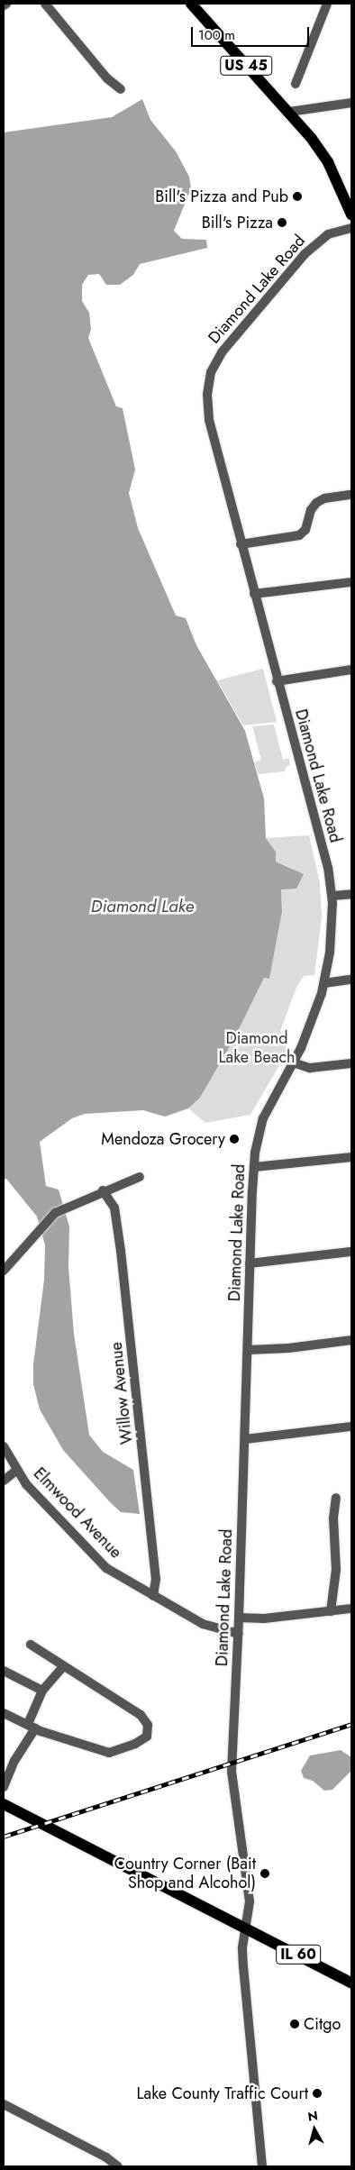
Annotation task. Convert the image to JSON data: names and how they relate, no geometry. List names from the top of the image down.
{
  "streets": {
    "main road": ["US 45", "IL 60"],
    "street": ["Diamond Lake Road", "Willow Avenue", "Elmwood Avenue"]
  },
  "crossings": [
    ["Diamond Lake Road", "Elmwood Avenue"],
    ["Diamond Lake Road", "IL 60"],
    ["Willow Avenue", "Elmwood Avenue"]
  ],
  "water": ["Diamond Lake"],
  "parks": ["Diamond Lake Beach"],
  "places": [
    "Bill's Pizza and Pub",
    "Bill's Pizza",
    "Mendoza Grocery",
    "Country Corner (Bait Shop and Alcohol)",
    "Citgo",
    "Lake County Traffic Court"
  ],
  "scale_bar": "100 m",
  "north": "top"
}
